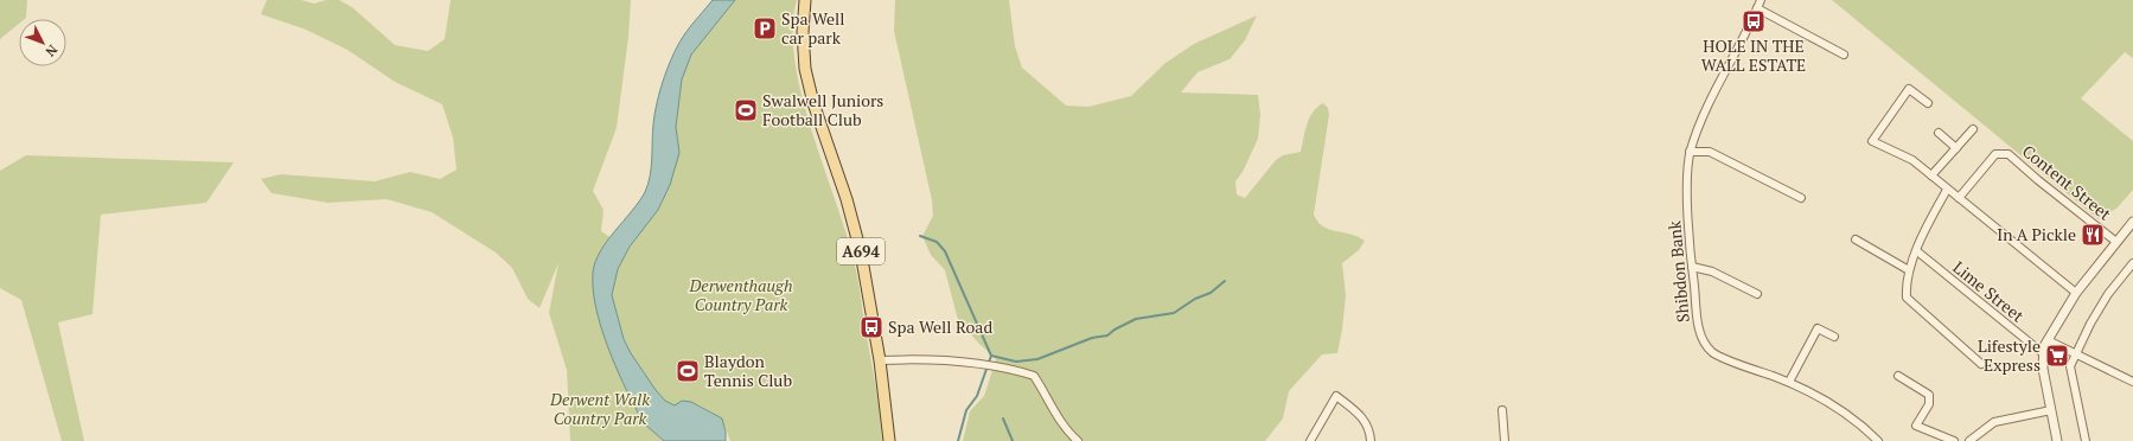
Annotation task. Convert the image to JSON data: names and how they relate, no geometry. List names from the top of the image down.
{
  "streets": {
    "main road": ["A694"],
    "street": ["Content Street", "Shibdon Bank", "Lime Street"]
  },
  "parks": ["Derwenthaugh Country Park", "Derwent Walk Country Park"],
  "places": {
    "bus stop": ["HOLE IN THE WALL ESTATE", "Spa Well Road"],
    "parking": ["Spa Well car park"],
    "sports": ["Swalwell Juniors Football Club", "Blaydon Tennis Club"],
    "restaurant": ["In A Pickle"],
    "supermarket": ["Lifestyle Express"]
  },
  "north": "bottom right"
}
